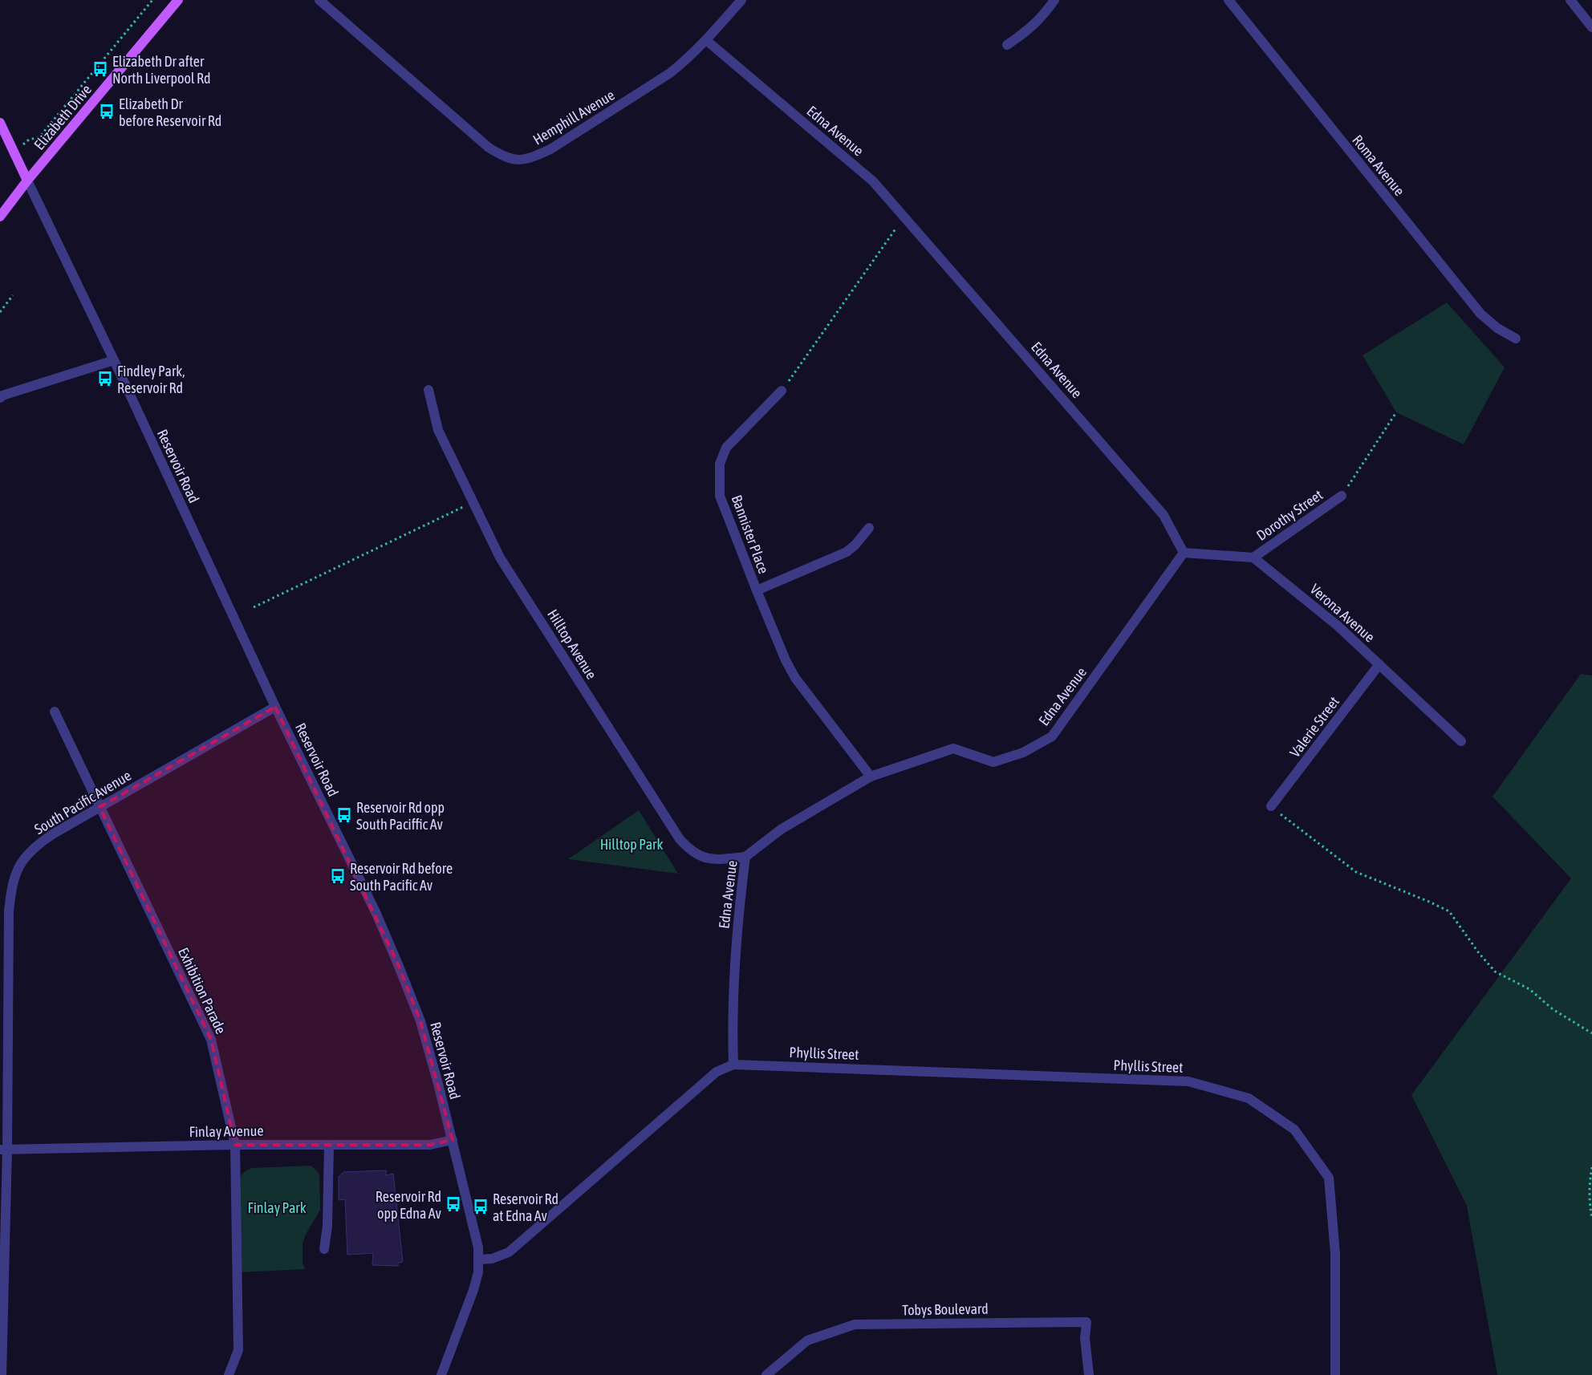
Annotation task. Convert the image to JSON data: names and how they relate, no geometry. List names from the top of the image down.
{
  "streets": {
    "main road": ["Elizabeth Drive"],
    "street": [
      "Hemphill Avenue",
      "Edna Avenue",
      "Roma Avenue",
      "Reservoir Road",
      "Dorothy Street",
      "Bannister Place",
      "Verona Avenue",
      "Hilltop Avenue",
      "Valerie Street",
      "South Pacific Avenue",
      "Exhibition Parade",
      "Phyllis Street",
      "Finlay Avenue",
      "Tobys Boulevard"
    ]
  },
  "crossings": [
    ["Elizabeth Drive", "Reservoir Road"],
    ["Hemphill Avenue", "Edna Avenue"],
    ["Edna Avenue", "Bannister Place"],
    ["Edna Avenue", "Hilltop Avenue"],
    ["Edna Avenue", "Phyllis Street"],
    ["Reservoir Road", "South Pacific Avenue"],
    ["Reservoir Road", "Finlay Avenue"],
    ["Dorothy Street", "Verona Avenue"],
    ["Verona Avenue", "Valerie Street"],
    ["South Pacific Avenue", "Exhibition Parade"],
    ["South Pacific Avenue", "Finlay Avenue"],
    ["Exhibition Parade", "Finlay Avenue"]
  ],
  "parks": ["Hilltop Park", "Finlay Park"],
  "places": {
    "bus stop": [
      "Elizabeth Dr after North Liverpool Rd",
      "Elizabeth Dr before Reservoir Rd",
      "Findley Park, Reservoir Rd",
      "Reservoir Rd opp South Paciffic Av",
      "Reservoir Rd before South Pacific Av",
      "Reservoir Rd opp Edna Av",
      "Reservoir Rd at Edna Av"
    ]
  }
}
